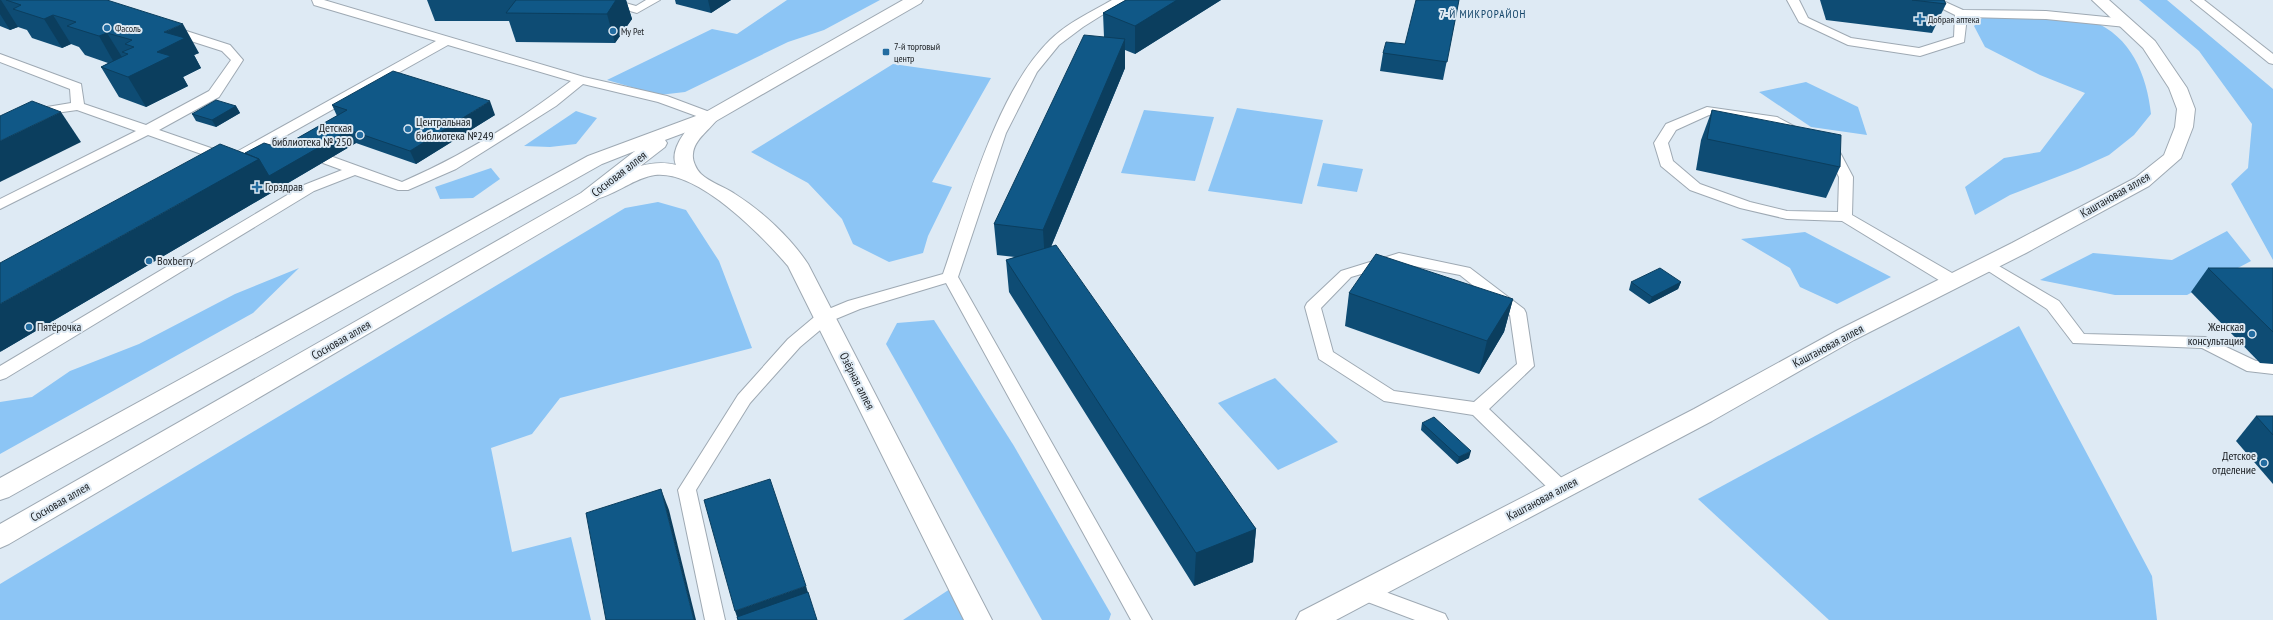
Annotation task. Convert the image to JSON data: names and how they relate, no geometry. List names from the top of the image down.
{
  "streets": {
    "street": ["Сосновая аллея", "Каштановая аллея", "Озёрная аллея"]
  },
  "crossings": [
    ["Сосновая аллея", "Озёрная аллея"]
  ],
  "districts": ["7-Й МИКРОРАЙОН"],
  "places": {
    "health": ["Добрая аптека", "Горздрав"],
    "other": [
      "Фасоль",
      "My Pet",
      "Центральная библиотека №249",
      "Детская библиотека № 250",
      "Boxberry",
      "Пятёрочка",
      "Женская консультация",
      "Детское отделение"
    ],
    "transit": ["7-й торговый центр"]
  }
}
